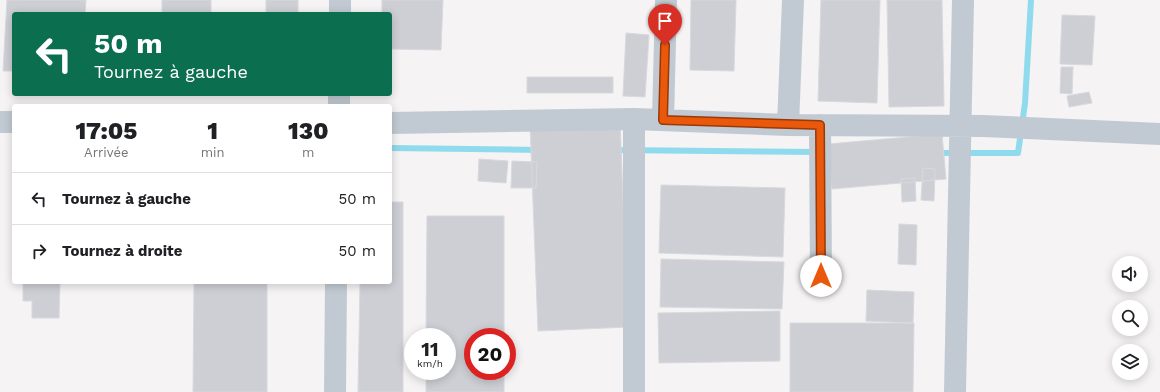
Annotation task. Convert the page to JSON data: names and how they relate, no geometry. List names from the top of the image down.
{
  "page": {
    "turn": ["50 m", "Tournez à gauche"],
    "eta": [
      "17:05",
      "Arrivée",
      "1",
      "min",
      "130",
      "m"
    ],
    "list": [
      {
        "name": "Tournez à gauche",
        "value": "50 m"
      },
      {
        "name": "Tournez à droite",
        "value": "50 m"
      }
    ],
    "speed": "11 km/h",
    "limit": "20"
  }
}
